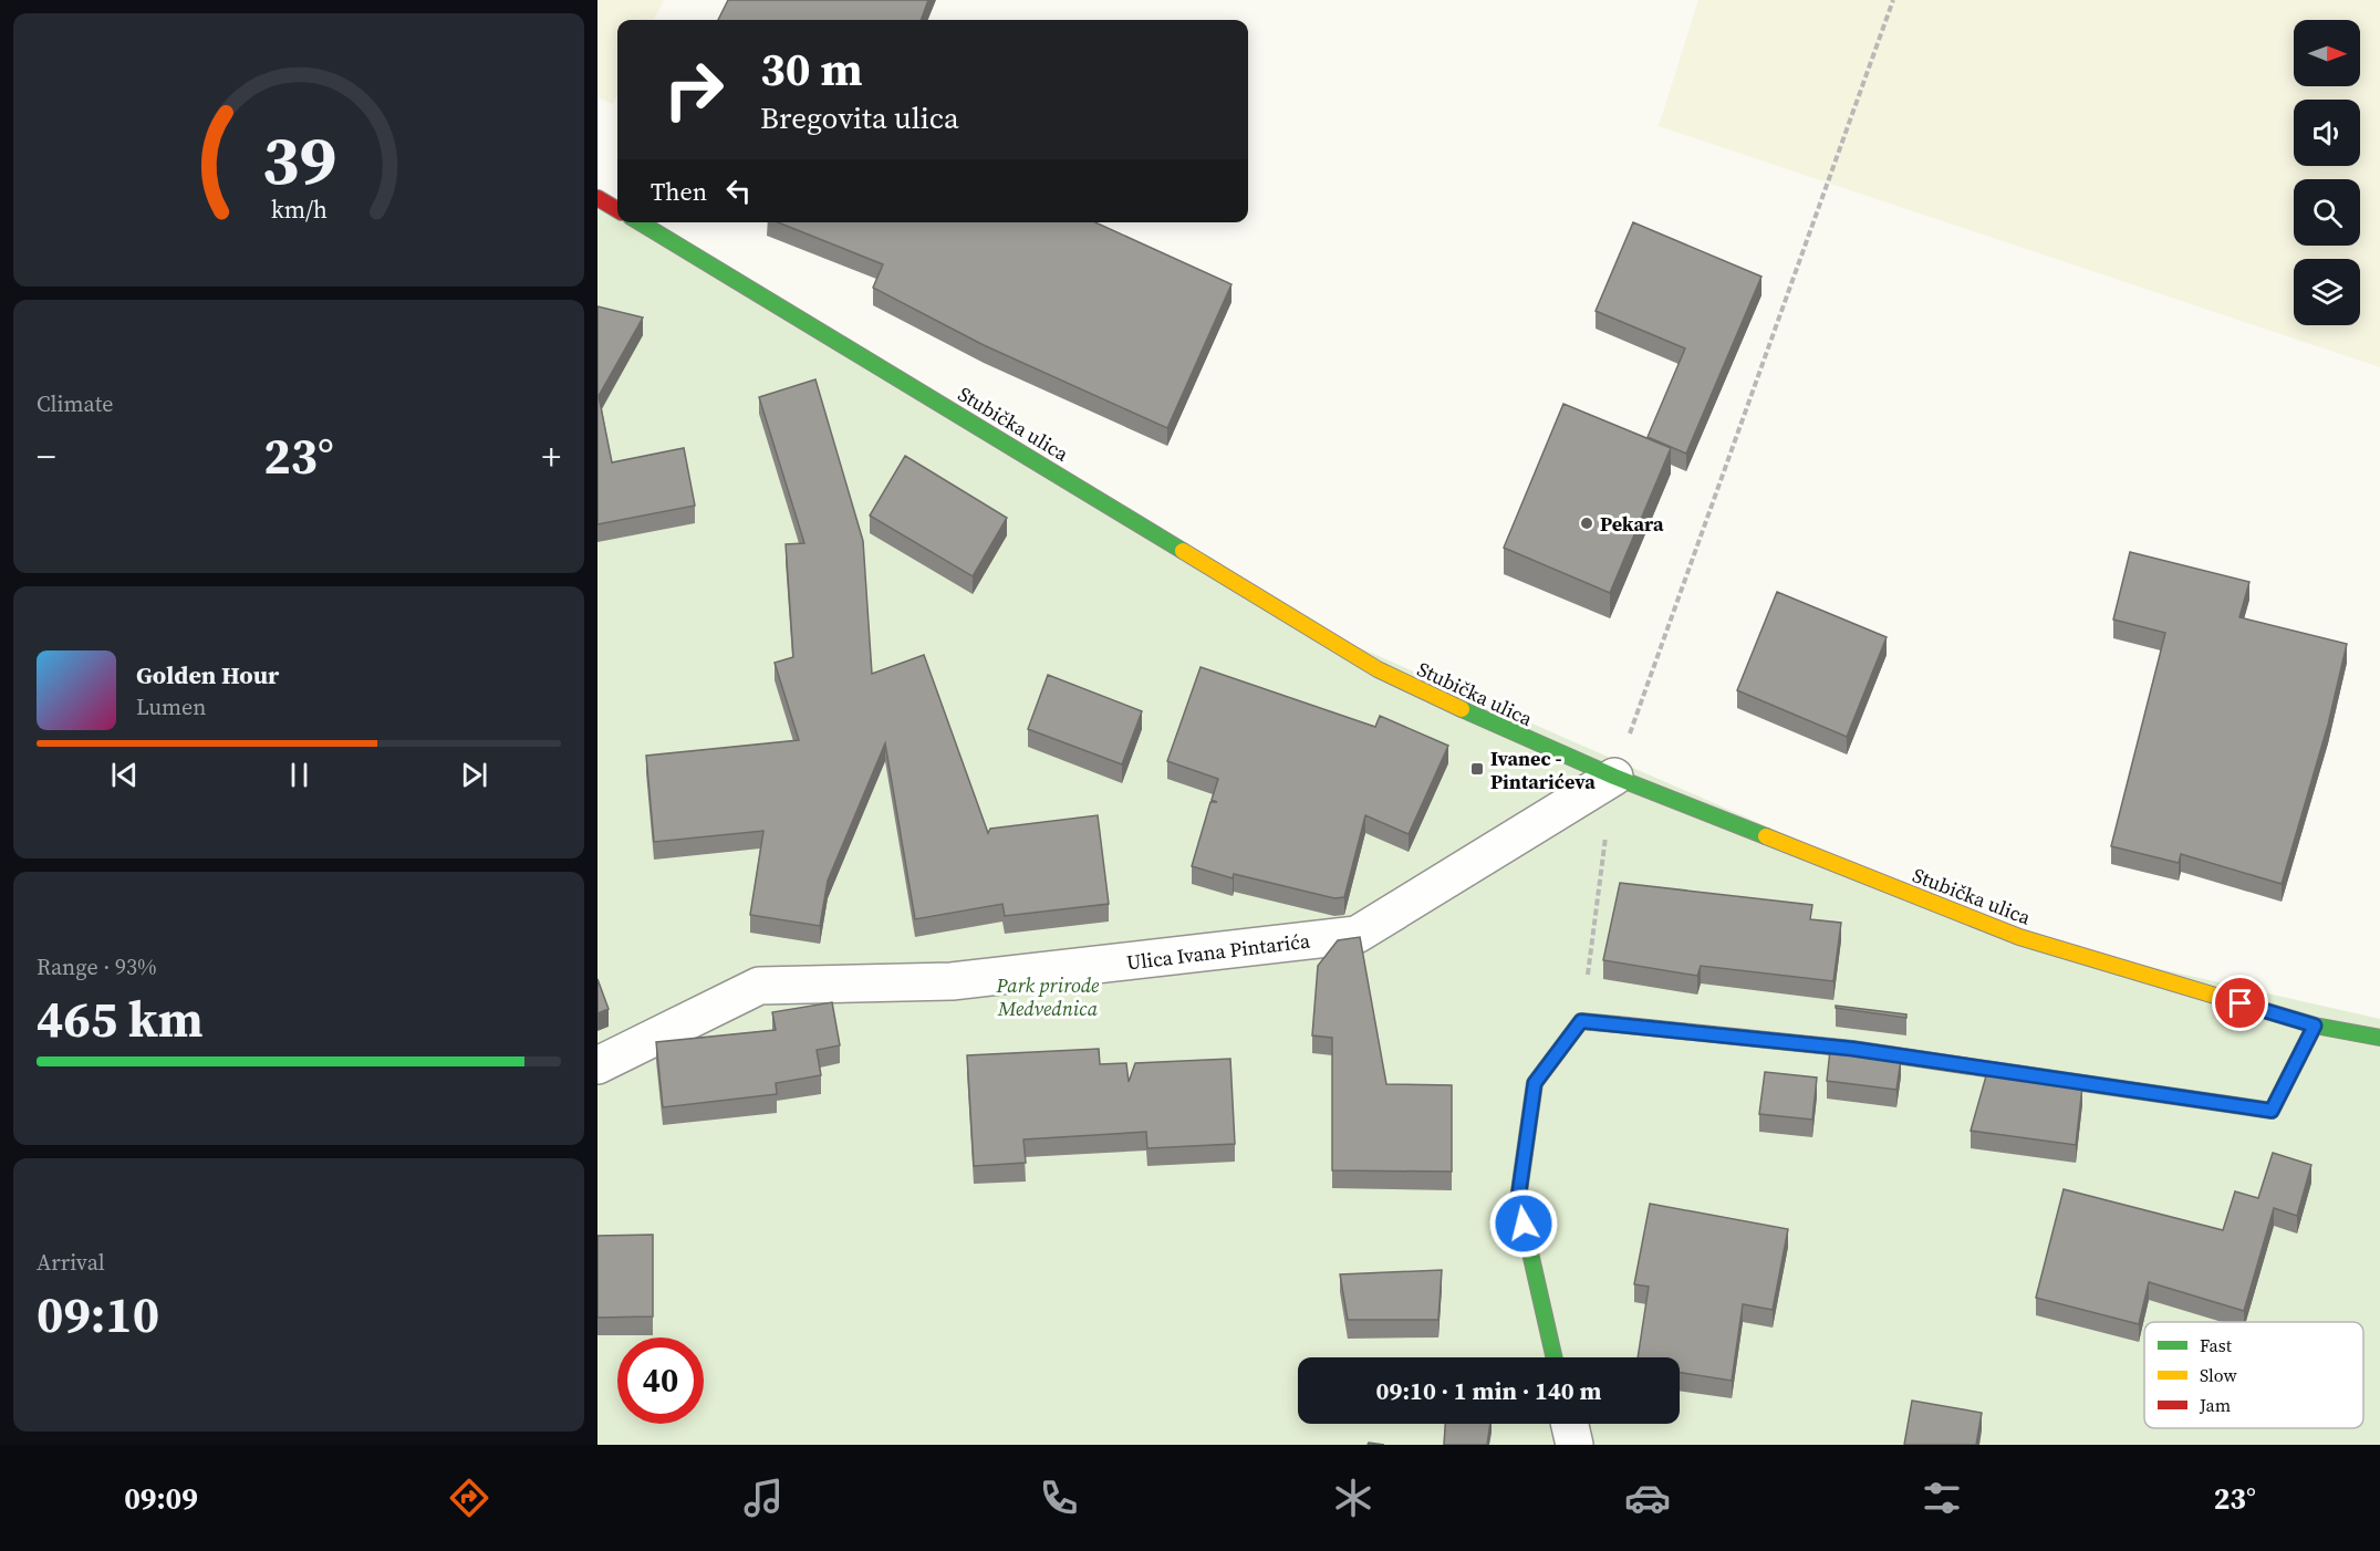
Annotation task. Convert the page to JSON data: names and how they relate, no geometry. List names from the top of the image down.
{
  "streets": {
    "main road": ["Stubička ulica"],
    "street": ["Ulica Ivana Pintarića"]
  },
  "crossings": [
    ["Stubička ulica", "Ulica Ivana Pintarića"]
  ],
  "parks": ["Park prirode Medvednica"],
  "places": {
    "other": ["Pekara"],
    "transit": ["Ivanec - Pintarićeva"]
  },
  "legend": ["Fast", "Slow", "Jam"],
  "north": "right",
  "page": {
    "turn": ["30 m", "Bregovita ulica"],
    "then": "Then",
    "tile": [
      "Climate",
      ["Range · 93%", "465 km"],
      ["Arrival", "09:10"]
    ],
    "heat": ["−", "23°", "+"],
    "song": ["Golden Hour", "Lumen"],
    "limit": "40",
    "trip": "09:10 · 1 min · 140 m",
    "tabs": ["09:09", "23°"],
    "gauge": ["39", "km/h"]
  }
}
